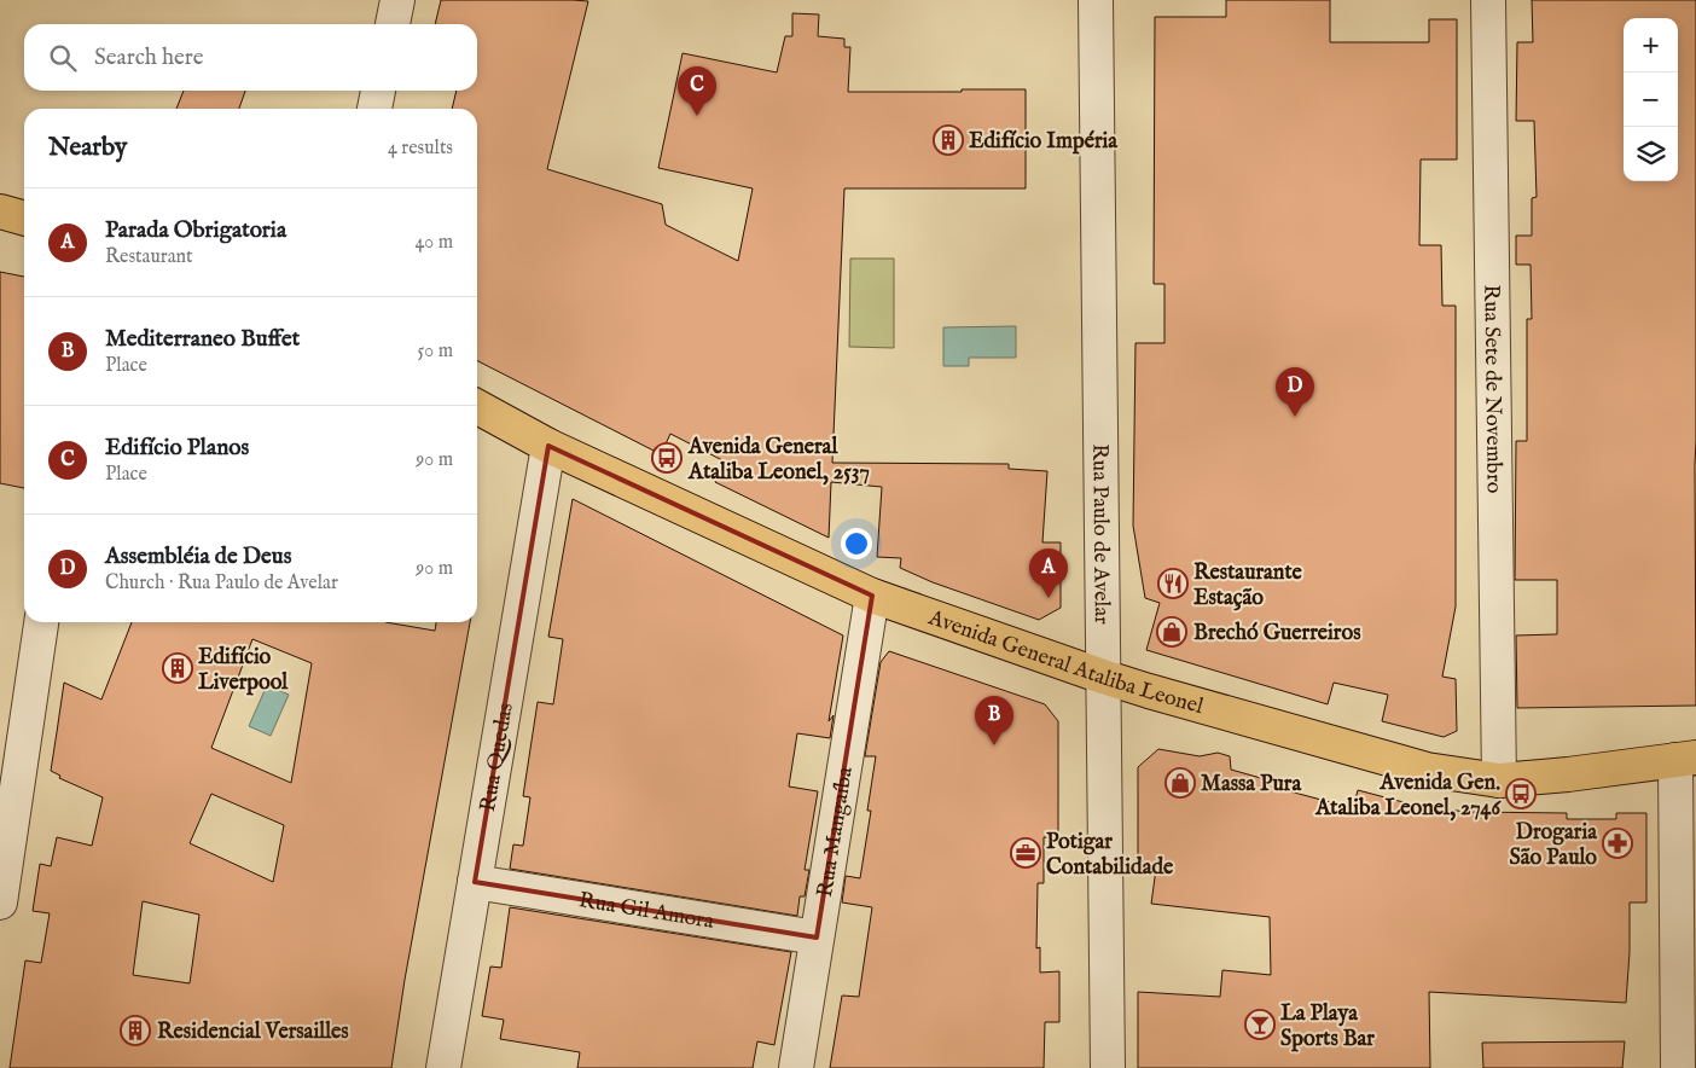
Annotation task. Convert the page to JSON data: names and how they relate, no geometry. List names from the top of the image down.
{
  "streets": {
    "main road": ["Avenida General Ataliba Leonel"],
    "street": [
      "Rua Sete de Novembro",
      "Rua Paulo de Avelar",
      "Rua Quedas",
      "Rua Mangaíba",
      "Rua Gil Amora"
    ]
  },
  "crossings": [
    ["Rua Sete de Novembro", "Avenida General Ataliba Leonel"],
    ["Rua Paulo de Avelar", "Avenida General Ataliba Leonel"],
    ["Avenida General Ataliba Leonel", "Rua Quedas"],
    ["Avenida General Ataliba Leonel", "Rua Mangaíba"],
    ["Rua Quedas", "Rua Gil Amora"],
    ["Rua Mangaíba", "Rua Gil Amora"]
  ],
  "places": {
    "building": ["Edifício Impéria", "Edifício Liverpool", "Residencial Versailles"],
    "bus stop": ["Avenida General Ataliba Leonel, 2537", "Avenida Gen. Ataliba Leonel, 2746"],
    "restaurant": ["Restaurante Estação"],
    "shop": ["Brechó Guerreiros", "Massa Pura"],
    "pharmacy": ["Drogaria São Paulo"],
    "office": ["Potigar Contabilidade"],
    "bar": ["La Playa Sports Bar"]
  },
  "page": {
    "map_buttons": ["+", "−"],
    "search": "Search here",
    "pins": [
      "C",
      "D",
      "A",
      "B"
    ],
    "heading": ["Nearby", "4 results"],
    "list": [
      {
        "mark": "A",
        "name": "Parada Obrigatoria",
        "note": "Restaurant",
        "value": "40 m"
      },
      {
        "mark": "B",
        "name": "Mediterraneo Buffet",
        "note": "Place",
        "value": "50 m"
      },
      {
        "mark": "C",
        "name": "Edifício Planos",
        "note": "Place",
        "value": "90 m"
      },
      {
        "mark": "D",
        "name": "Assembléia de Deus",
        "note": "Church · Rua Paulo de Avelar",
        "value": "90 m"
      }
    ]
  }
}
